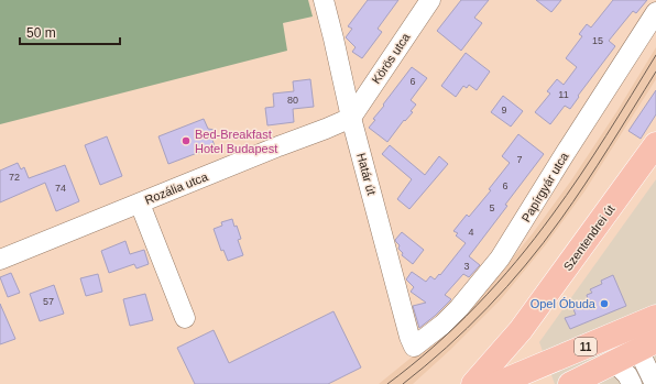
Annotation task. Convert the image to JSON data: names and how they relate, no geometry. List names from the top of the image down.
{
  "streets": {
    "main road": ["Szentendrei út", "11"],
    "street": [
      "Körös utca",
      "Határ út",
      "Papírgyár utca",
      "Rozália utca"
    ]
  },
  "crossings": [
    ["Körös utca", "Határ út"],
    ["Körös utca", "Rozália utca"],
    ["Határ út", "Papírgyár utca"],
    ["Határ út", "Rozália utca"],
    ["Szentendrei út", "11"]
  ],
  "places": ["Bed-Breakfast Hotel Budapest", "Opel Óbuda"],
  "house_numbers": [
    "15",
    "6",
    "11",
    "80",
    "9",
    "7",
    "72",
    "6",
    "74",
    "5",
    "4",
    "3",
    "57"
  ],
  "scale_bar": "50 m"
}
